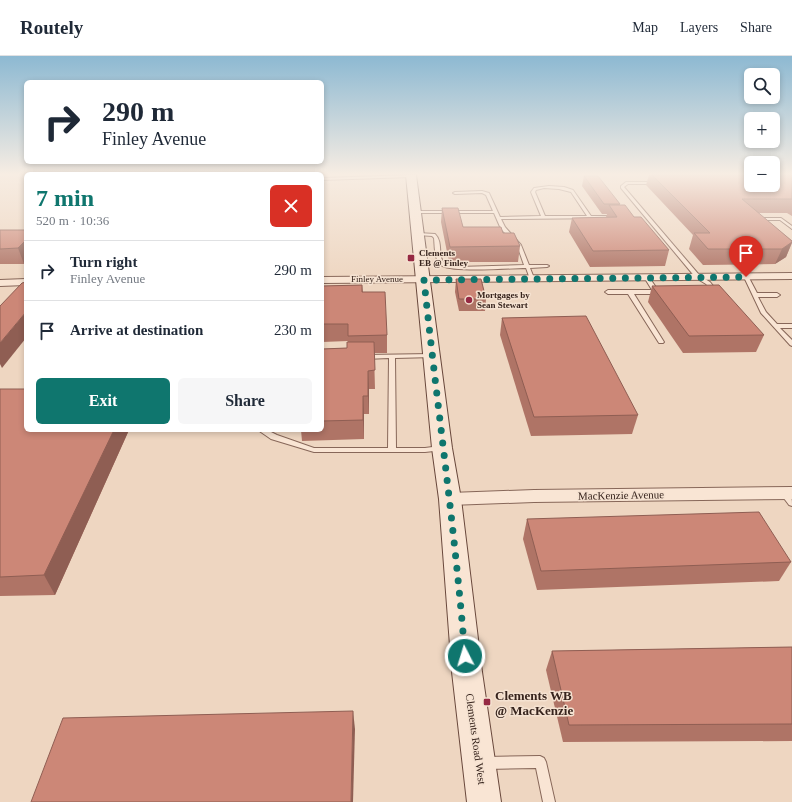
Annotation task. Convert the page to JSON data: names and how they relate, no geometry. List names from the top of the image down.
{
  "streets": {
    "street": ["Finley Avenue", "MacKenzie Avenue", "Clements Road West"]
  },
  "crossings": [
    ["Finley Avenue", "Clements Road West"],
    ["MacKenzie Avenue", "Clements Road West"]
  ],
  "places": {
    "transit": ["Clements EB @ Finley", "Clements WB @ MacKenzie"],
    "other": ["Mortgages by Sean Stewart"]
  },
  "page": {
    "header": "Routely",
    "nav": ["Map", "Layers", "Share"],
    "map_buttons": ["+", "−"],
    "turn": ["290 m", "Finley Avenue"],
    "heading": ["7 min", "520 m · 10:36"],
    "list": [
      {
        "name": "Turn right",
        "note": "Finley Avenue",
        "value": "290 m"
      },
      {
        "name": "Arrive at destination",
        "value": "230 m"
      }
    ],
    "buttons": ["Exit", "Share"]
  }
}
